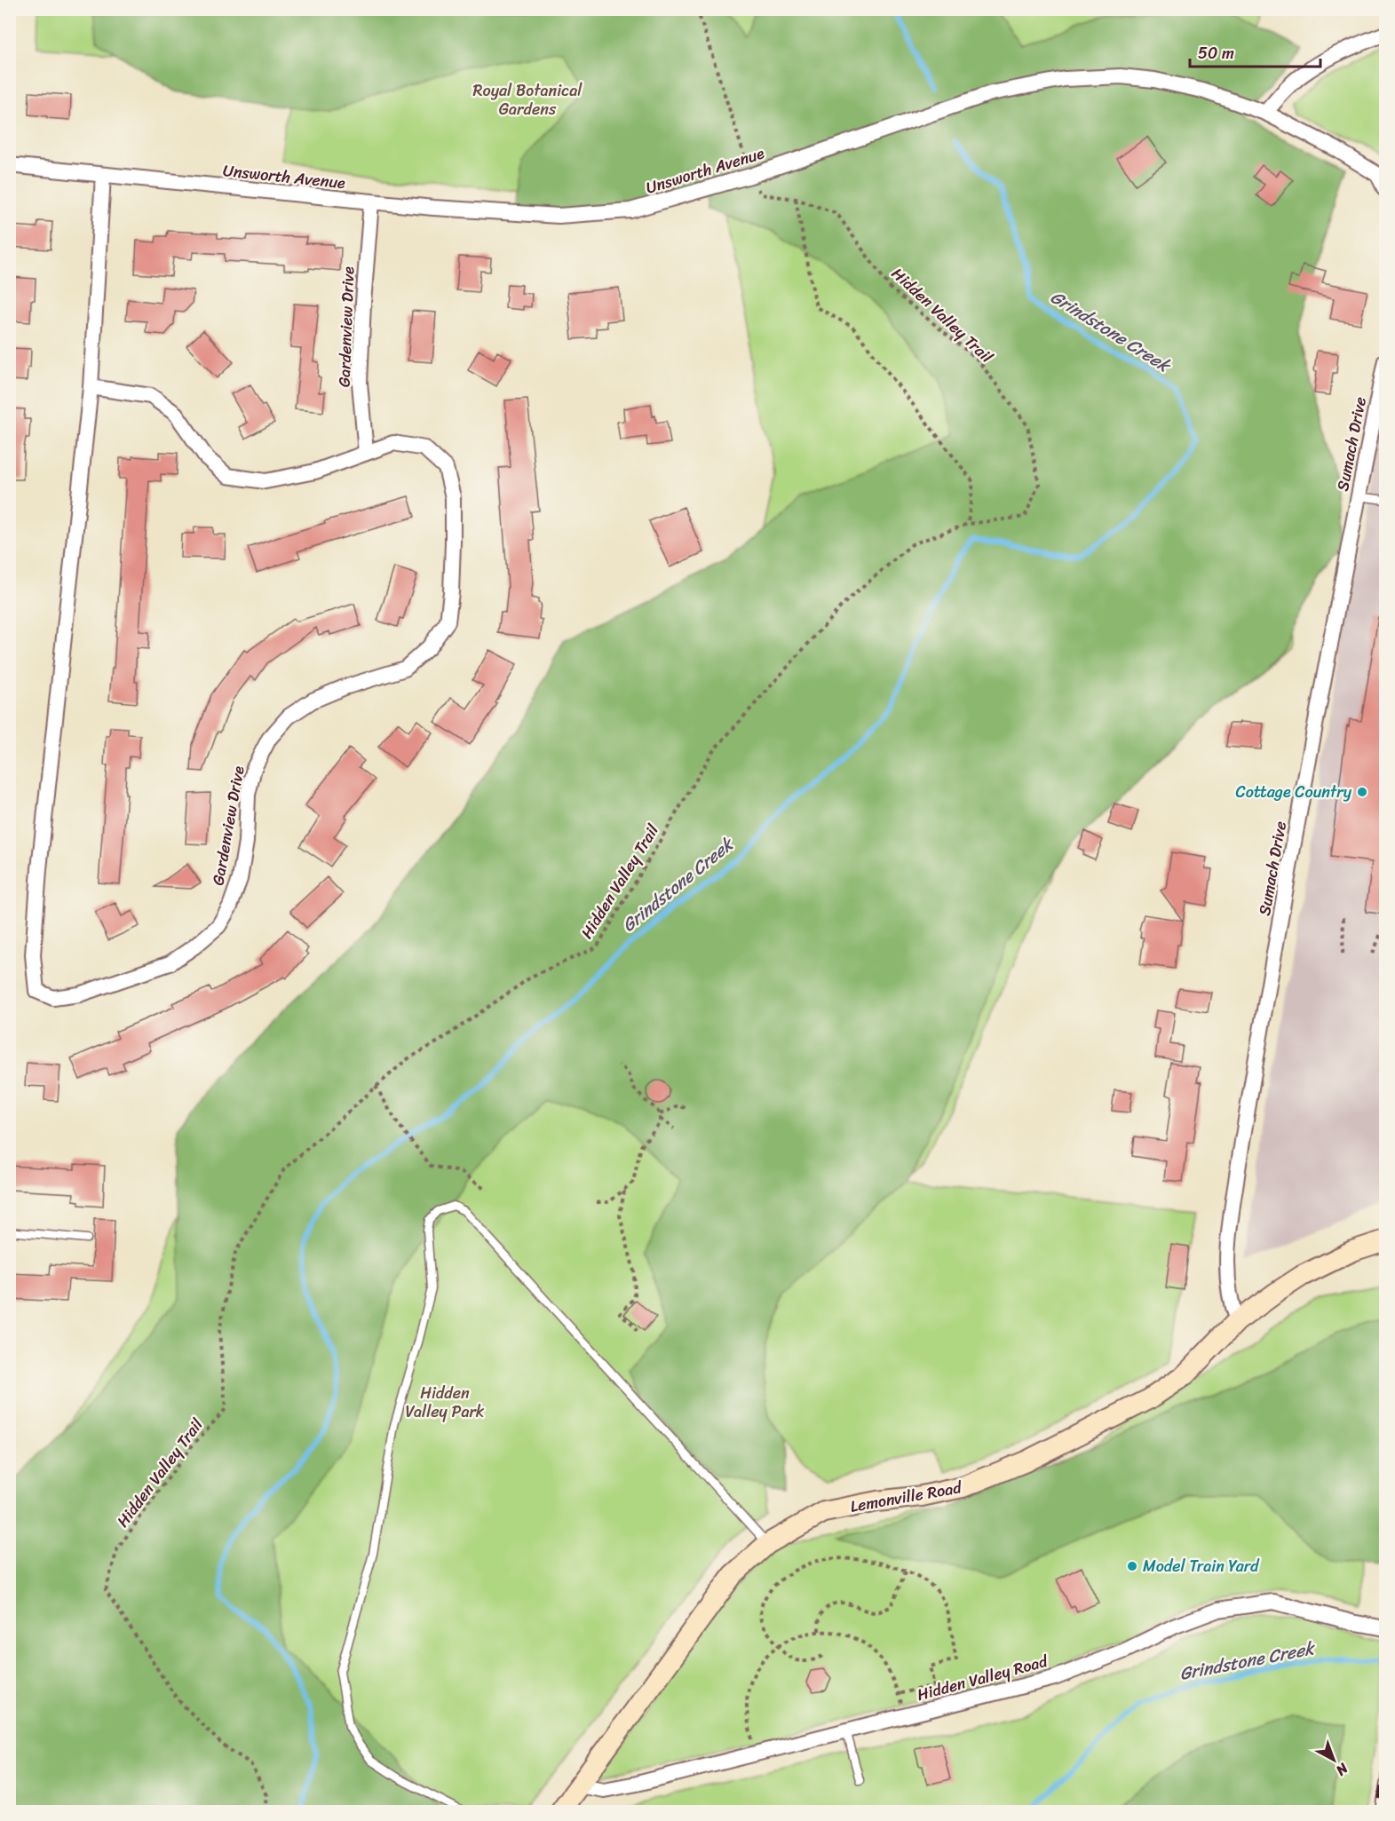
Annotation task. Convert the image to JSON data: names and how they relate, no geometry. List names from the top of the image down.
{
  "streets": {
    "street": [
      "Unsworth Avenue",
      "Gardenview Drive",
      "Sumach Drive",
      "Lemonville Road",
      "Hidden Valley Road"
    ],
    "path": ["Hidden Valley Trail"]
  },
  "crossings": [
    ["Unsworth Avenue", "Hidden Valley Trail"],
    ["Unsworth Avenue", "Gardenview Drive"],
    ["Sumach Drive", "Lemonville Road"],
    ["Lemonville Road", "Hidden Valley Road"]
  ],
  "water": ["Grindstone Creek"],
  "parks": ["Royal Botanical Gardens", "Hidden Valley Park"],
  "places": ["Cottage Country", "Model Train Yard"],
  "scale_bar": "50 m",
  "north": "bottom right"
}
